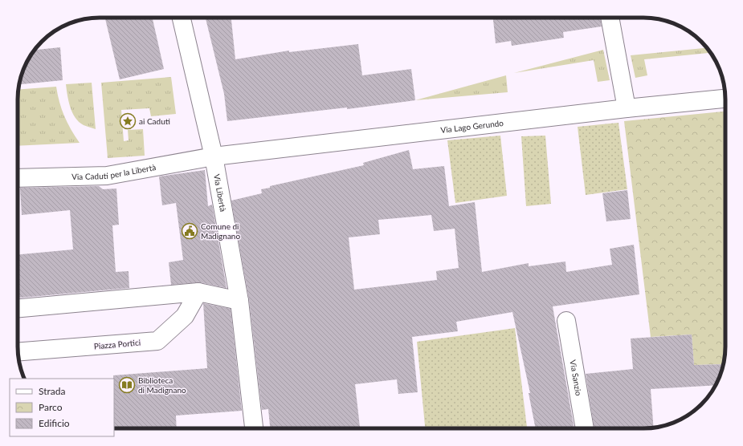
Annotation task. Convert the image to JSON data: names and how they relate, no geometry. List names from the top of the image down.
{
  "streets": {
    "street": [
      "Via Lago Gerundo",
      "Via Caduti per la Libertà",
      "Via Libertà",
      "Piazza Portici",
      "Via Sanzio"
    ]
  },
  "crossings": [
    ["Via Lago Gerundo", "Via Caduti per la Libertà"],
    ["Via Lago Gerundo", "Via Libertà"],
    ["Via Caduti per la Libertà", "Via Libertà"]
  ],
  "places": {
    "place": ["ai Caduti"],
    "public building": ["Comune di Madignano"],
    "library": ["Biblioteca di Madignano"]
  },
  "legend": ["Strada", "Parco", "Edificio"]
}
